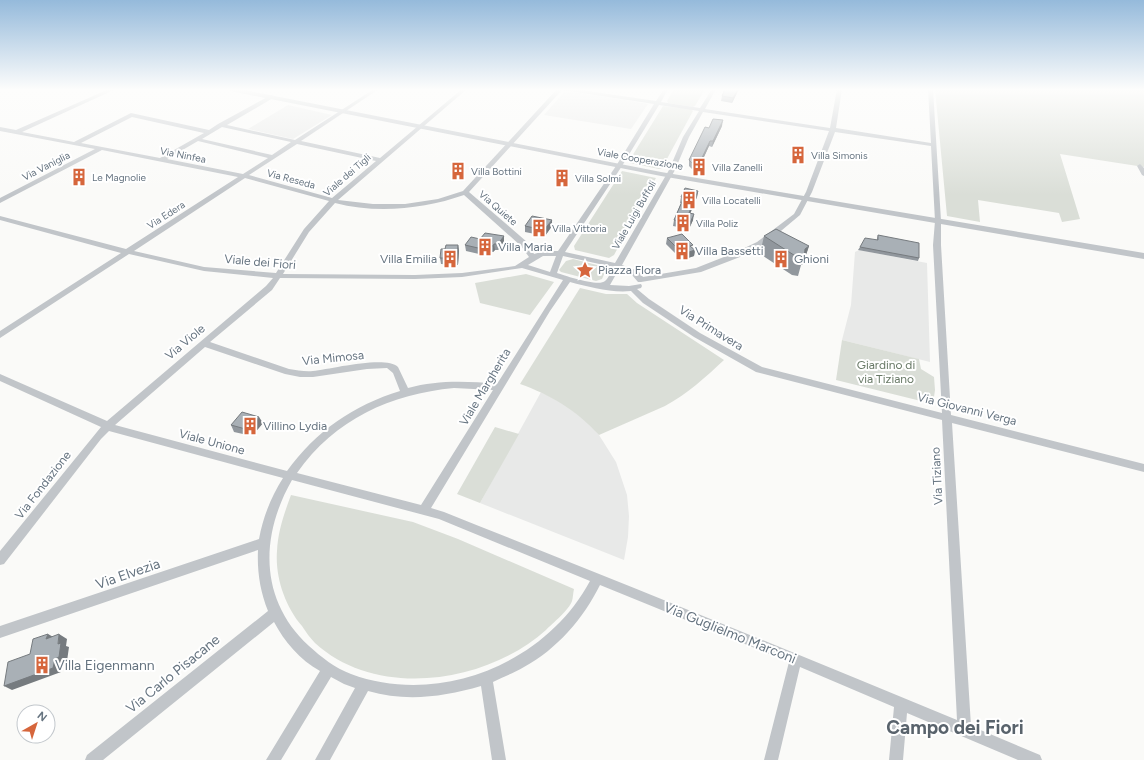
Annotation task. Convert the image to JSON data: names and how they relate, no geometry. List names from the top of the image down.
{
  "streets": {
    "street": [
      "Via Ninfea",
      "Viale Cooperazione",
      "Via Vaniglia",
      "Viale dei Tigli",
      "Via Reseda",
      "Via Quiete",
      "Via Edera",
      "Viale Luigi Buffoli",
      "Viale dei Fiori",
      "Via Primavera",
      "Via Viole",
      "Via Mimosa",
      "Viale Margherita",
      "Via Giovanni Verga",
      "Viale Unione",
      "Via Tiziano",
      "Via Fondazione",
      "Via Elvezia",
      "Via Guglielmo Marconi",
      "Via Carlo Pisacane"
    ]
  },
  "crossings": [
    ["Via Ninfea", "Via Vaniglia"],
    ["Via Ninfea", "Via Reseda"],
    ["Via Ninfea", "Via Edera"],
    ["Viale Cooperazione", "Viale dei Tigli"],
    ["Viale Cooperazione", "Viale Luigi Buffoli"],
    ["Viale Cooperazione", "Via Tiziano"],
    ["Viale dei Tigli", "Via Reseda"],
    ["Viale dei Tigli", "Viale dei Fiori"],
    ["Viale dei Tigli", "Via Viole"],
    ["Via Reseda", "Via Quiete"],
    ["Via Reseda", "Via Edera"],
    ["Via Edera", "Viale dei Fiori"],
    ["Viale dei Fiori", "Via Viole"],
    ["Via Primavera", "Via Giovanni Verga"],
    ["Via Viole", "Via Mimosa"],
    ["Via Viole", "Viale Unione"],
    ["Via Viole", "Via Fondazione"],
    ["Viale Margherita", "Viale Unione"],
    ["Viale Margherita", "Via Guglielmo Marconi"],
    ["Via Giovanni Verga", "Via Tiziano"],
    ["Viale Unione", "Via Fondazione"],
    ["Viale Unione", "Via Guglielmo Marconi"],
    ["Via Tiziano", "Via Guglielmo Marconi"]
  ],
  "districts": ["Campo dei Fiori"],
  "parks": ["Giardino di via Tiziano"],
  "places": {
    "building": [
      "Villa Simonis",
      "Villa Zanelli",
      "Villa Bottini",
      "Le Magnolie",
      "Villa Solmi",
      "Villa Locatelli",
      "Villa Poliz",
      "Villa Vittoria",
      "Villa Maria",
      "Villa Bassetti",
      "Villa Emilia",
      "Ghioni",
      "Villino Lydia",
      "Villa Eigenmann"
    ],
    "place": ["Piazza Flora"]
  },
  "north": "top right"
}
